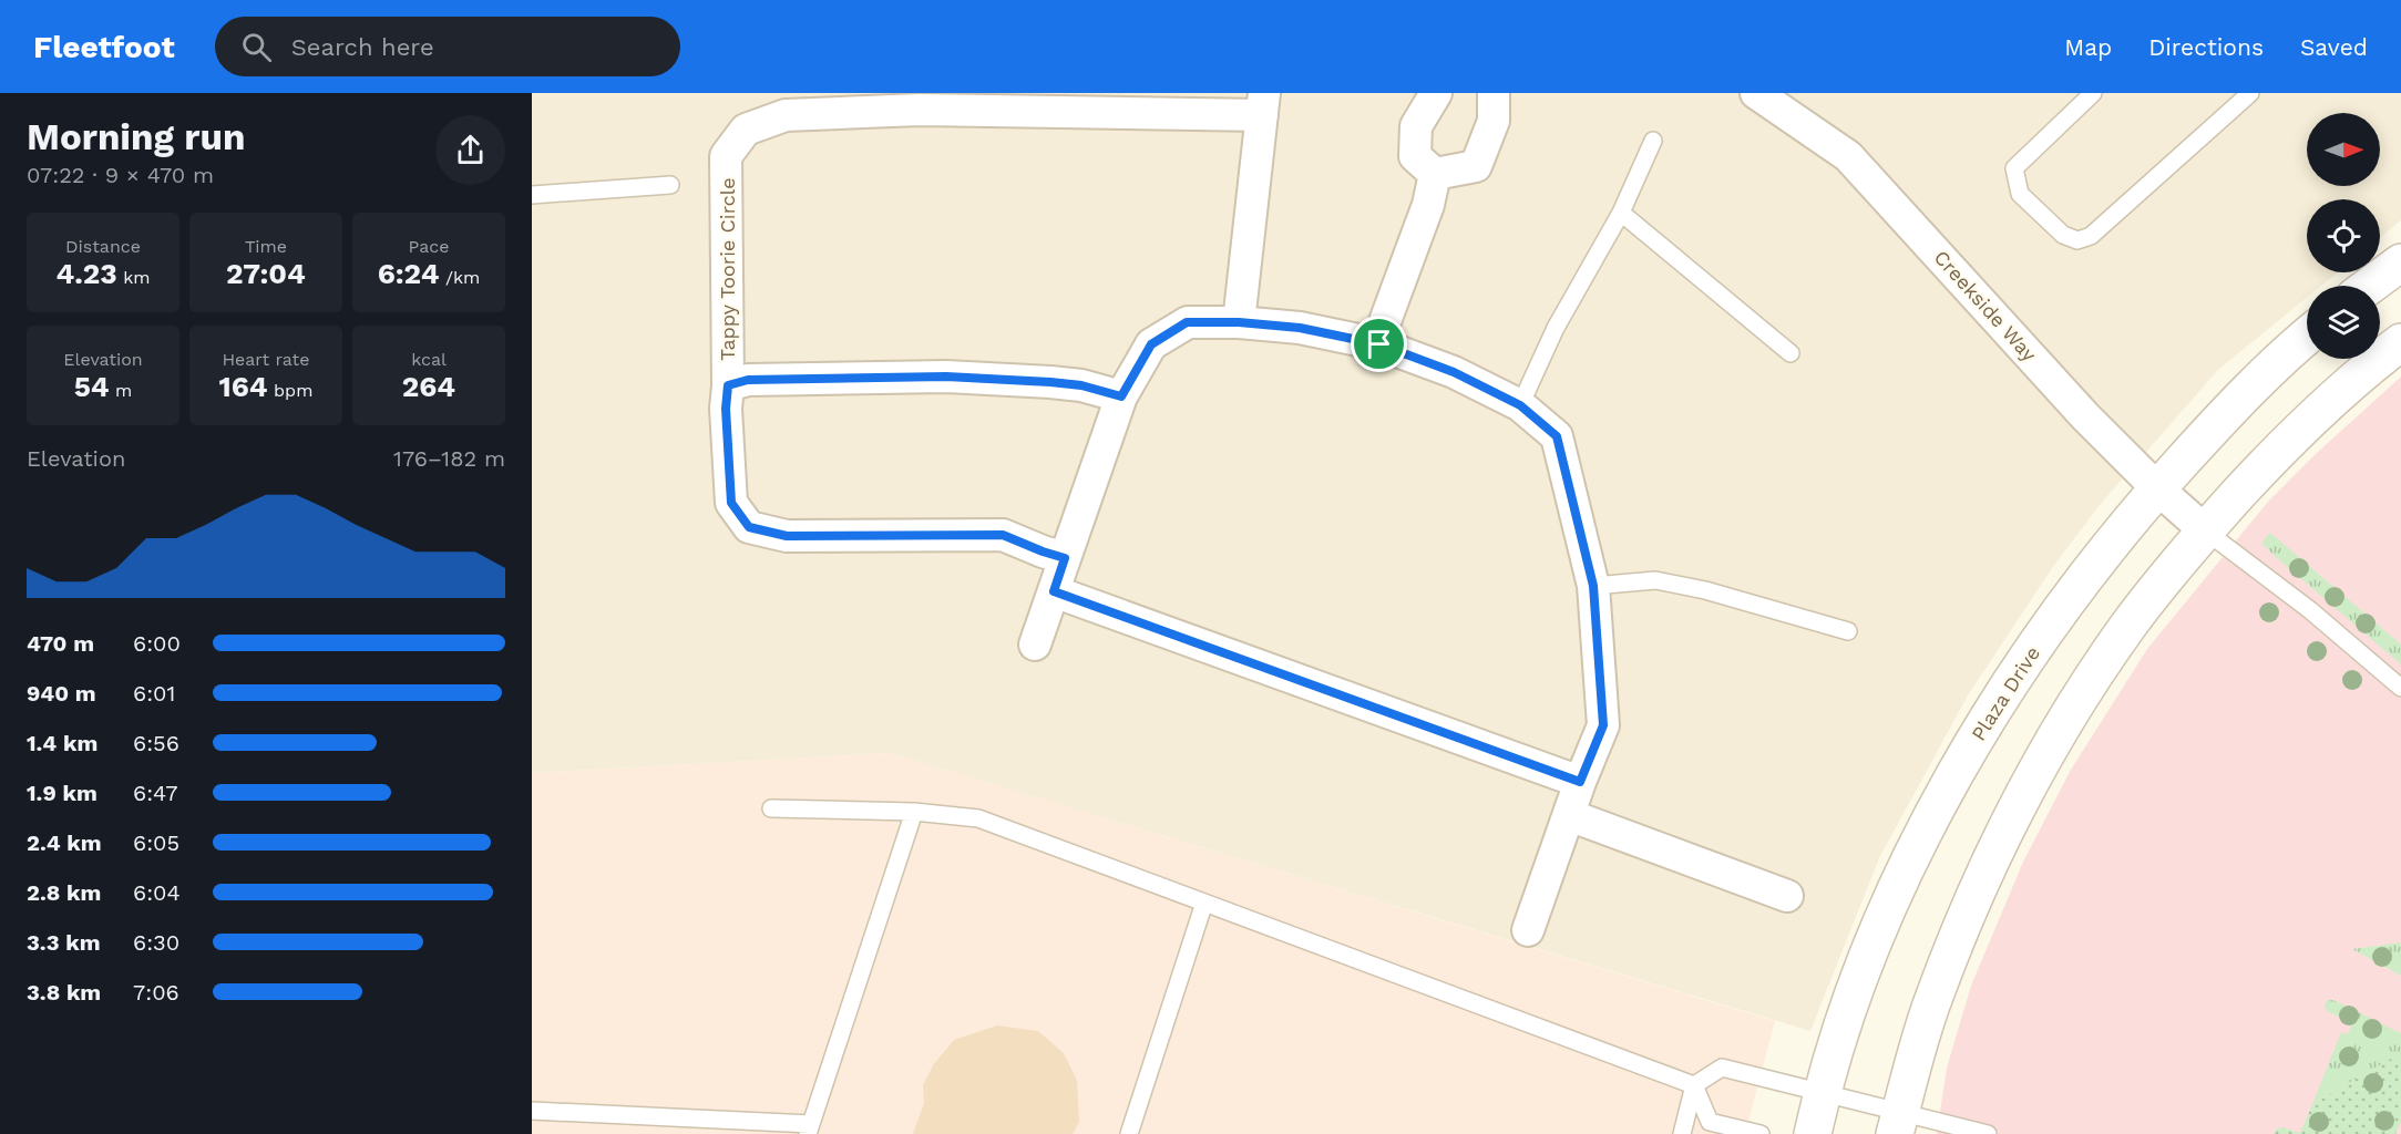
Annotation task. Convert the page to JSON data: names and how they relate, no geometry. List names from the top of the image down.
{
  "streets": {
    "street": ["Tappy Toorie Circle", "Creekside Way", "Plaza Drive"]
  },
  "crossings": [
    ["Creekside Way", "Plaza Drive"]
  ],
  "north": "right",
  "page": {
    "header": "Fleetfoot",
    "search": "Search here",
    "nav": ["Map", "Directions", "Saved"],
    "heading": ["Morning run", "07:22 · 9 × 470 m"],
    "stats": [
      ["Distance", "4.23 km"],
      ["Time", "27:04"],
      ["Pace", "6:24 /km"],
      ["Elevation", "54 m"],
      ["Heart rate", "164 bpm"],
      ["kcal", "264"]
    ],
    "chart": ["Elevation", "176–182 m"],
    "list": [
      {
        "name": "470 m",
        "note": "6:00"
      },
      {
        "name": "940 m",
        "note": "6:01"
      },
      {
        "name": "1.4 km",
        "note": "6:56"
      },
      {
        "name": "1.9 km",
        "note": "6:47"
      },
      {
        "name": "2.4 km",
        "note": "6:05"
      },
      {
        "name": "2.8 km",
        "note": "6:04"
      },
      {
        "name": "3.3 km",
        "note": "6:30"
      },
      {
        "name": "3.8 km",
        "note": "7:06"
      }
    ]
  }
}
